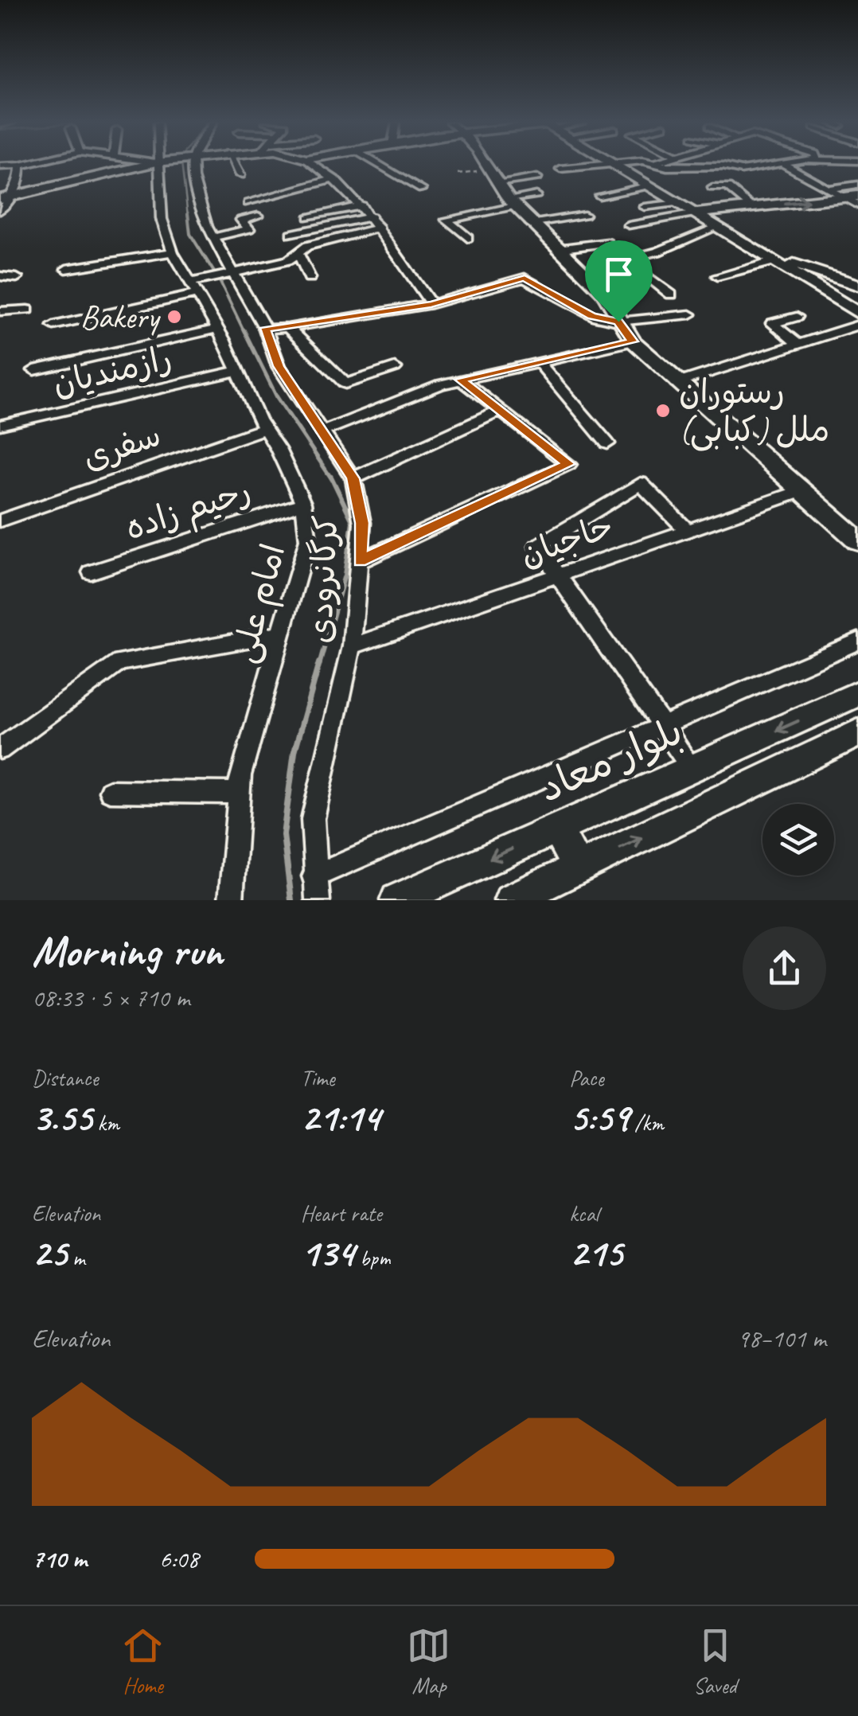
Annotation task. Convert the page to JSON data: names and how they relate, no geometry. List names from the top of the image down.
{
  "streets": {
    "street": [
      "رازمندیان",
      "سفری",
      "رحیم زاده",
      "حاجیان",
      "کرگانرودی",
      "امام علی",
      "بلوار معاد"
    ]
  },
  "crossings": [
    ["رازمندیان", "امام علی"],
    ["سفری", "امام علی"],
    ["رحیم زاده", "امام علی"],
    ["حاجیان", "کرگانرودی"]
  ],
  "places": ["Bakery", "رستوران ملل (کبابی)"],
  "page": {
    "heading": ["Morning run", "08:33 · 5 × 710 m"],
    "stats": [
      ["Distance", "3.55 km"],
      ["Time", "21:14"],
      ["Pace", "5:59 /km"],
      ["Elevation", "25 m"],
      ["Heart rate", "134 bpm"],
      ["kcal", "215"]
    ],
    "chart": ["Elevation", "98–101 m"],
    "list": [
      {
        "name": "710 m",
        "note": "6:08"
      }
    ],
    "tabs": ["Home", "Map", "Saved"]
  }
}
